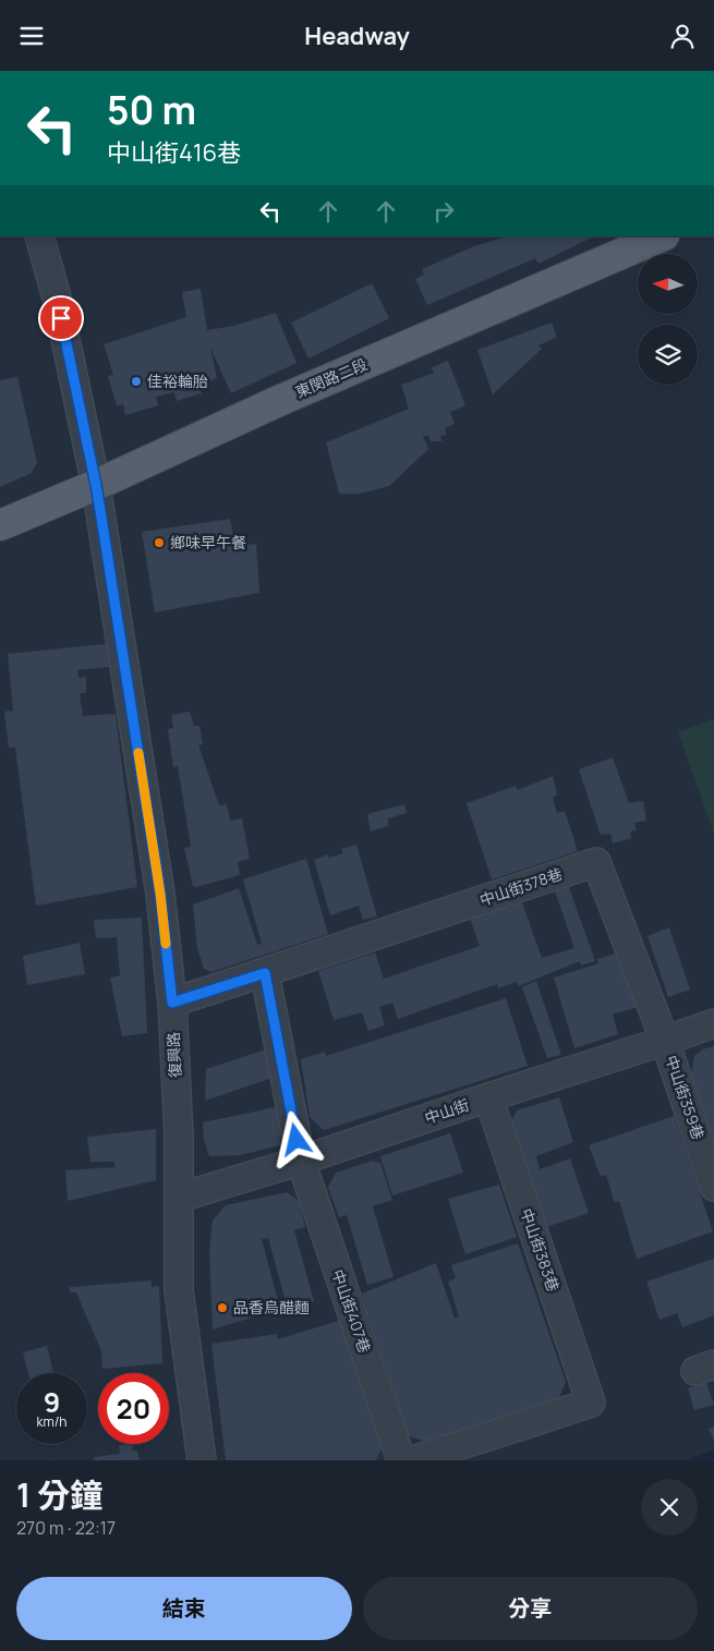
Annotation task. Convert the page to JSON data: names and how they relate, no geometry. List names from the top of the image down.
{
  "streets": {
    "main road": ["東閔路二段"],
    "street": [
      "中山街378巷",
      "復興路",
      "中山街359巷",
      "中山街",
      "中山街383巷",
      "中山街407巷"
    ]
  },
  "crossings": [
    ["東閔路二段", "復興路"],
    ["中山街378巷", "中山街359巷"],
    ["中山街378巷", "中山街"],
    ["中山街378巷", "中山街407巷"],
    ["復興路", "中山街"],
    ["中山街359巷", "中山街"],
    ["中山街", "中山街383巷"],
    ["中山街", "中山街407巷"]
  ],
  "places": ["佳裕輪胎", "鄉味早午餐", "品香烏醋麵"],
  "north": "left",
  "page": {
    "header": "Headway",
    "turn": ["50 m", "中山街416巷"],
    "speed": "9 km/h",
    "limit": "20",
    "heading": ["1 分鐘", "270 m · 22:17"],
    "buttons": ["結束", "分享"]
  }
}
